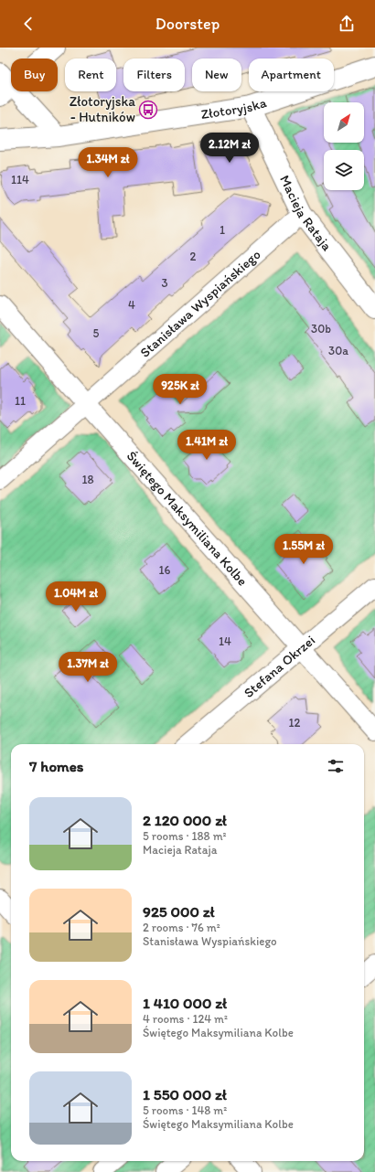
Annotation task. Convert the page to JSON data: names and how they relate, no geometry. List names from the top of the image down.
{
  "streets": {
    "street": [
      "Złotoryjska",
      "Macieja Rataja",
      "Stanisława Wyspiańskiego",
      "Świętego Maksymiliana Kolbe",
      "Stefana Okrzei"
    ]
  },
  "crossings": [
    ["Złotoryjska", "Macieja Rataja"],
    ["Macieja Rataja", "Stanisława Wyspiańskiego"],
    ["Stanisława Wyspiańskiego", "Świętego Maksymiliana Kolbe"],
    ["Świętego Maksymiliana Kolbe", "Stefana Okrzei"]
  ],
  "places": {
    "bus stop": ["Złotoryjska - Hutników"]
  },
  "house_numbers": [
    "114",
    "1",
    "2",
    "3",
    "4",
    "30b",
    "5",
    "30a",
    "11",
    "18",
    "16",
    "14",
    "12"
  ],
  "north": "top right",
  "page": {
    "header": "Doorstep",
    "chip": [
      "Buy",
      "Rent",
      "Filters",
      "New",
      "Apartment"
    ],
    "price": [
      "2.12M zł",
      "1.34M zł",
      "925K zł",
      "1.41M zł",
      "1.55M zł",
      "1.04M zł",
      "1.37M zł"
    ],
    "heading": "7 homes",
    "list": [
      {
        "name": "2 120 000 zł",
        "note": "5 rooms · 188 m² · Macieja Rataja"
      },
      {
        "name": "925 000 zł",
        "note": "2 rooms · 76 m² · Stanisława Wyspiańskiego"
      },
      {
        "name": "1 410 000 zł",
        "note": "4 rooms · 124 m² · Świętego Maksymiliana Kolbe"
      },
      {
        "name": "1 550 000 zł",
        "note": "5 rooms · 148 m² · Świętego Maksymiliana Kolbe"
      }
    ]
  }
}
